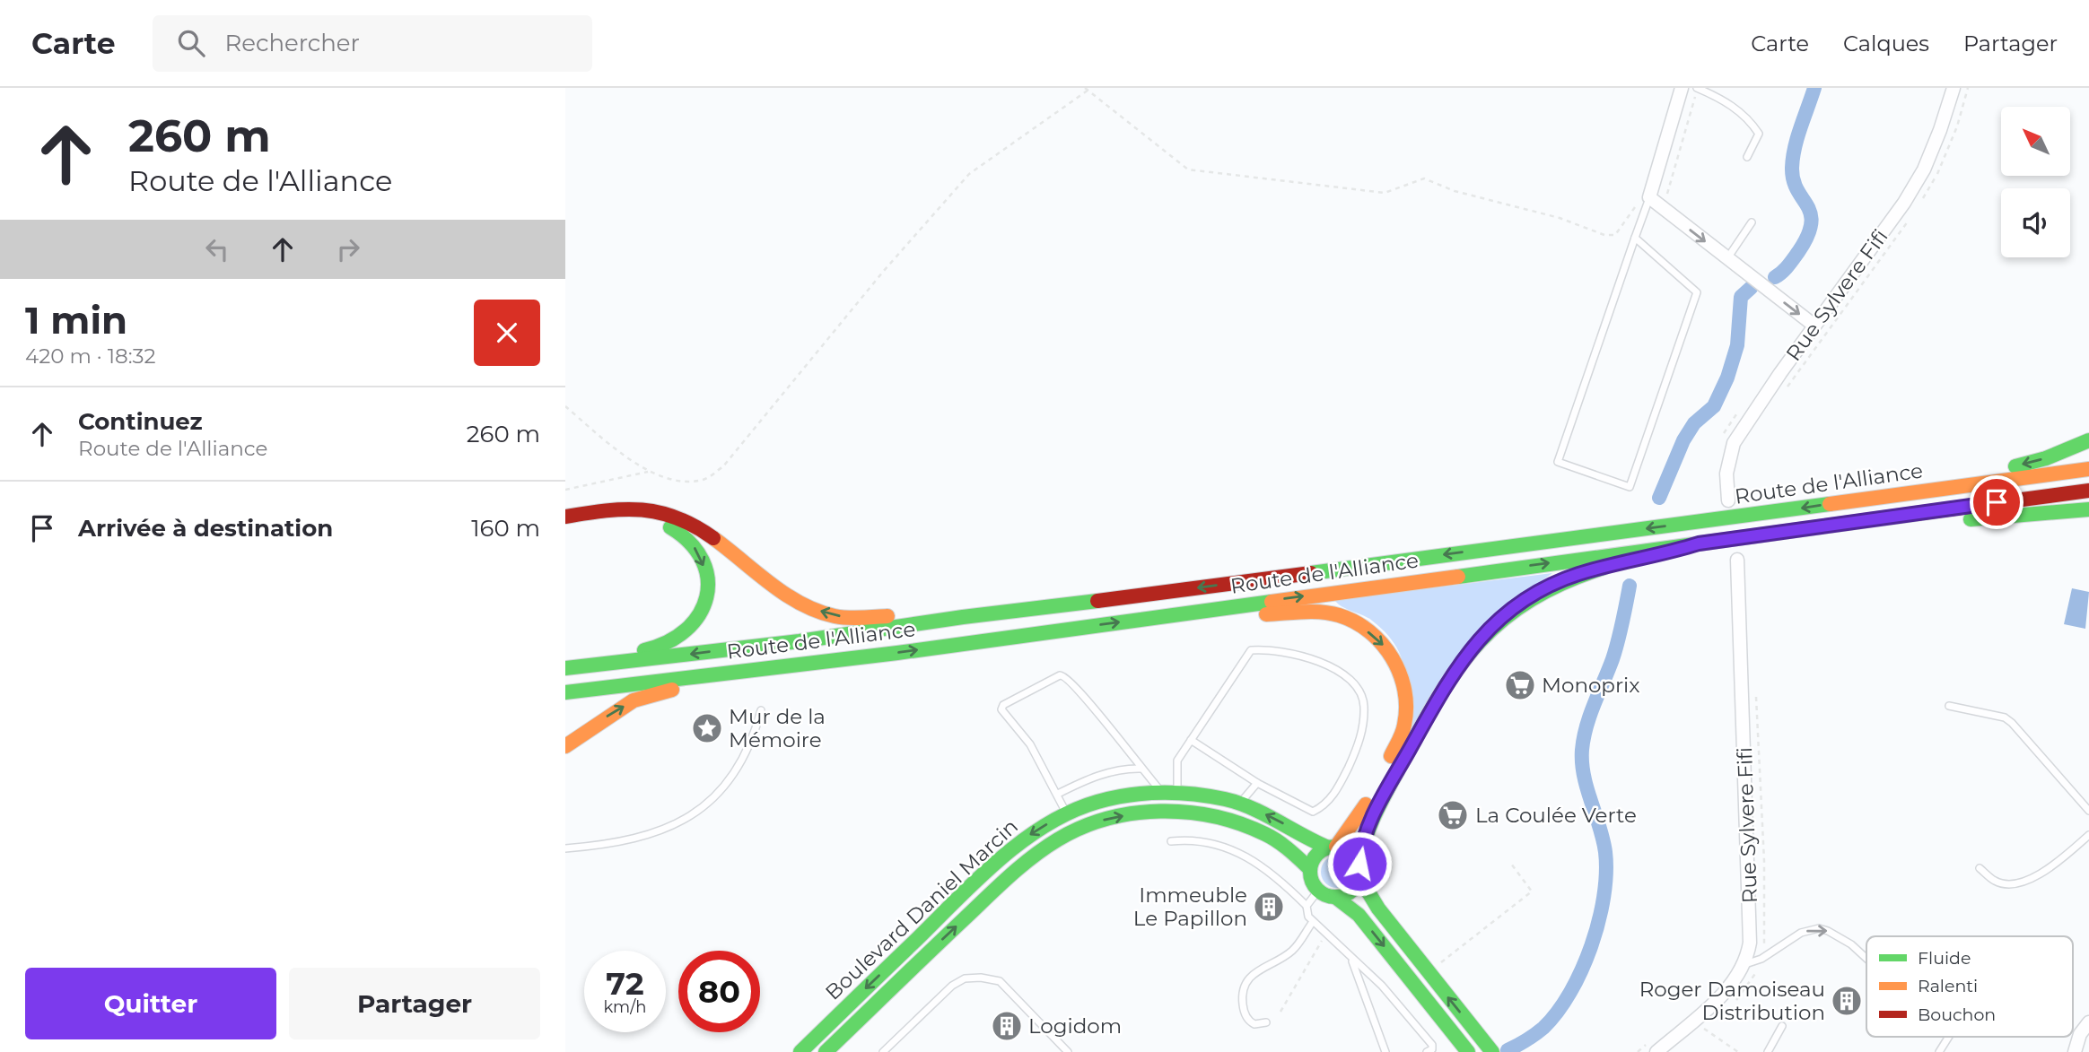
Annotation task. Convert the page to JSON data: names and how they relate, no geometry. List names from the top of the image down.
{
  "streets": {
    "main road": ["Route de l'Alliance", "Boulevard Daniel Marcin"],
    "street": ["Rue Sylvere Fifi"]
  },
  "places": {
    "supermarket": ["Monoprix", "La Coulée Verte"],
    "place": ["Mur de la Mémoire"],
    "building": ["Immeuble Le Papillon", "Roger Damoiseau Distribution", "Logidom"]
  },
  "legend": ["Fluide", "Ralenti", "Bouchon"],
  "north": "top left",
  "page": {
    "header": "Carte",
    "search": "Rechercher",
    "nav": ["Carte", "Calques", "Partager"],
    "turn": ["260 m", "Route de l'Alliance"],
    "heading": ["1 min", "420 m · 18:32"],
    "list": [
      {
        "name": "Continuez",
        "note": "Route de l'Alliance",
        "value": "260 m"
      },
      {
        "name": "Arrivée à destination",
        "value": "160 m"
      }
    ],
    "speed": "72 km/h",
    "limit": "80",
    "buttons": ["Quitter", "Partager"]
  }
}
